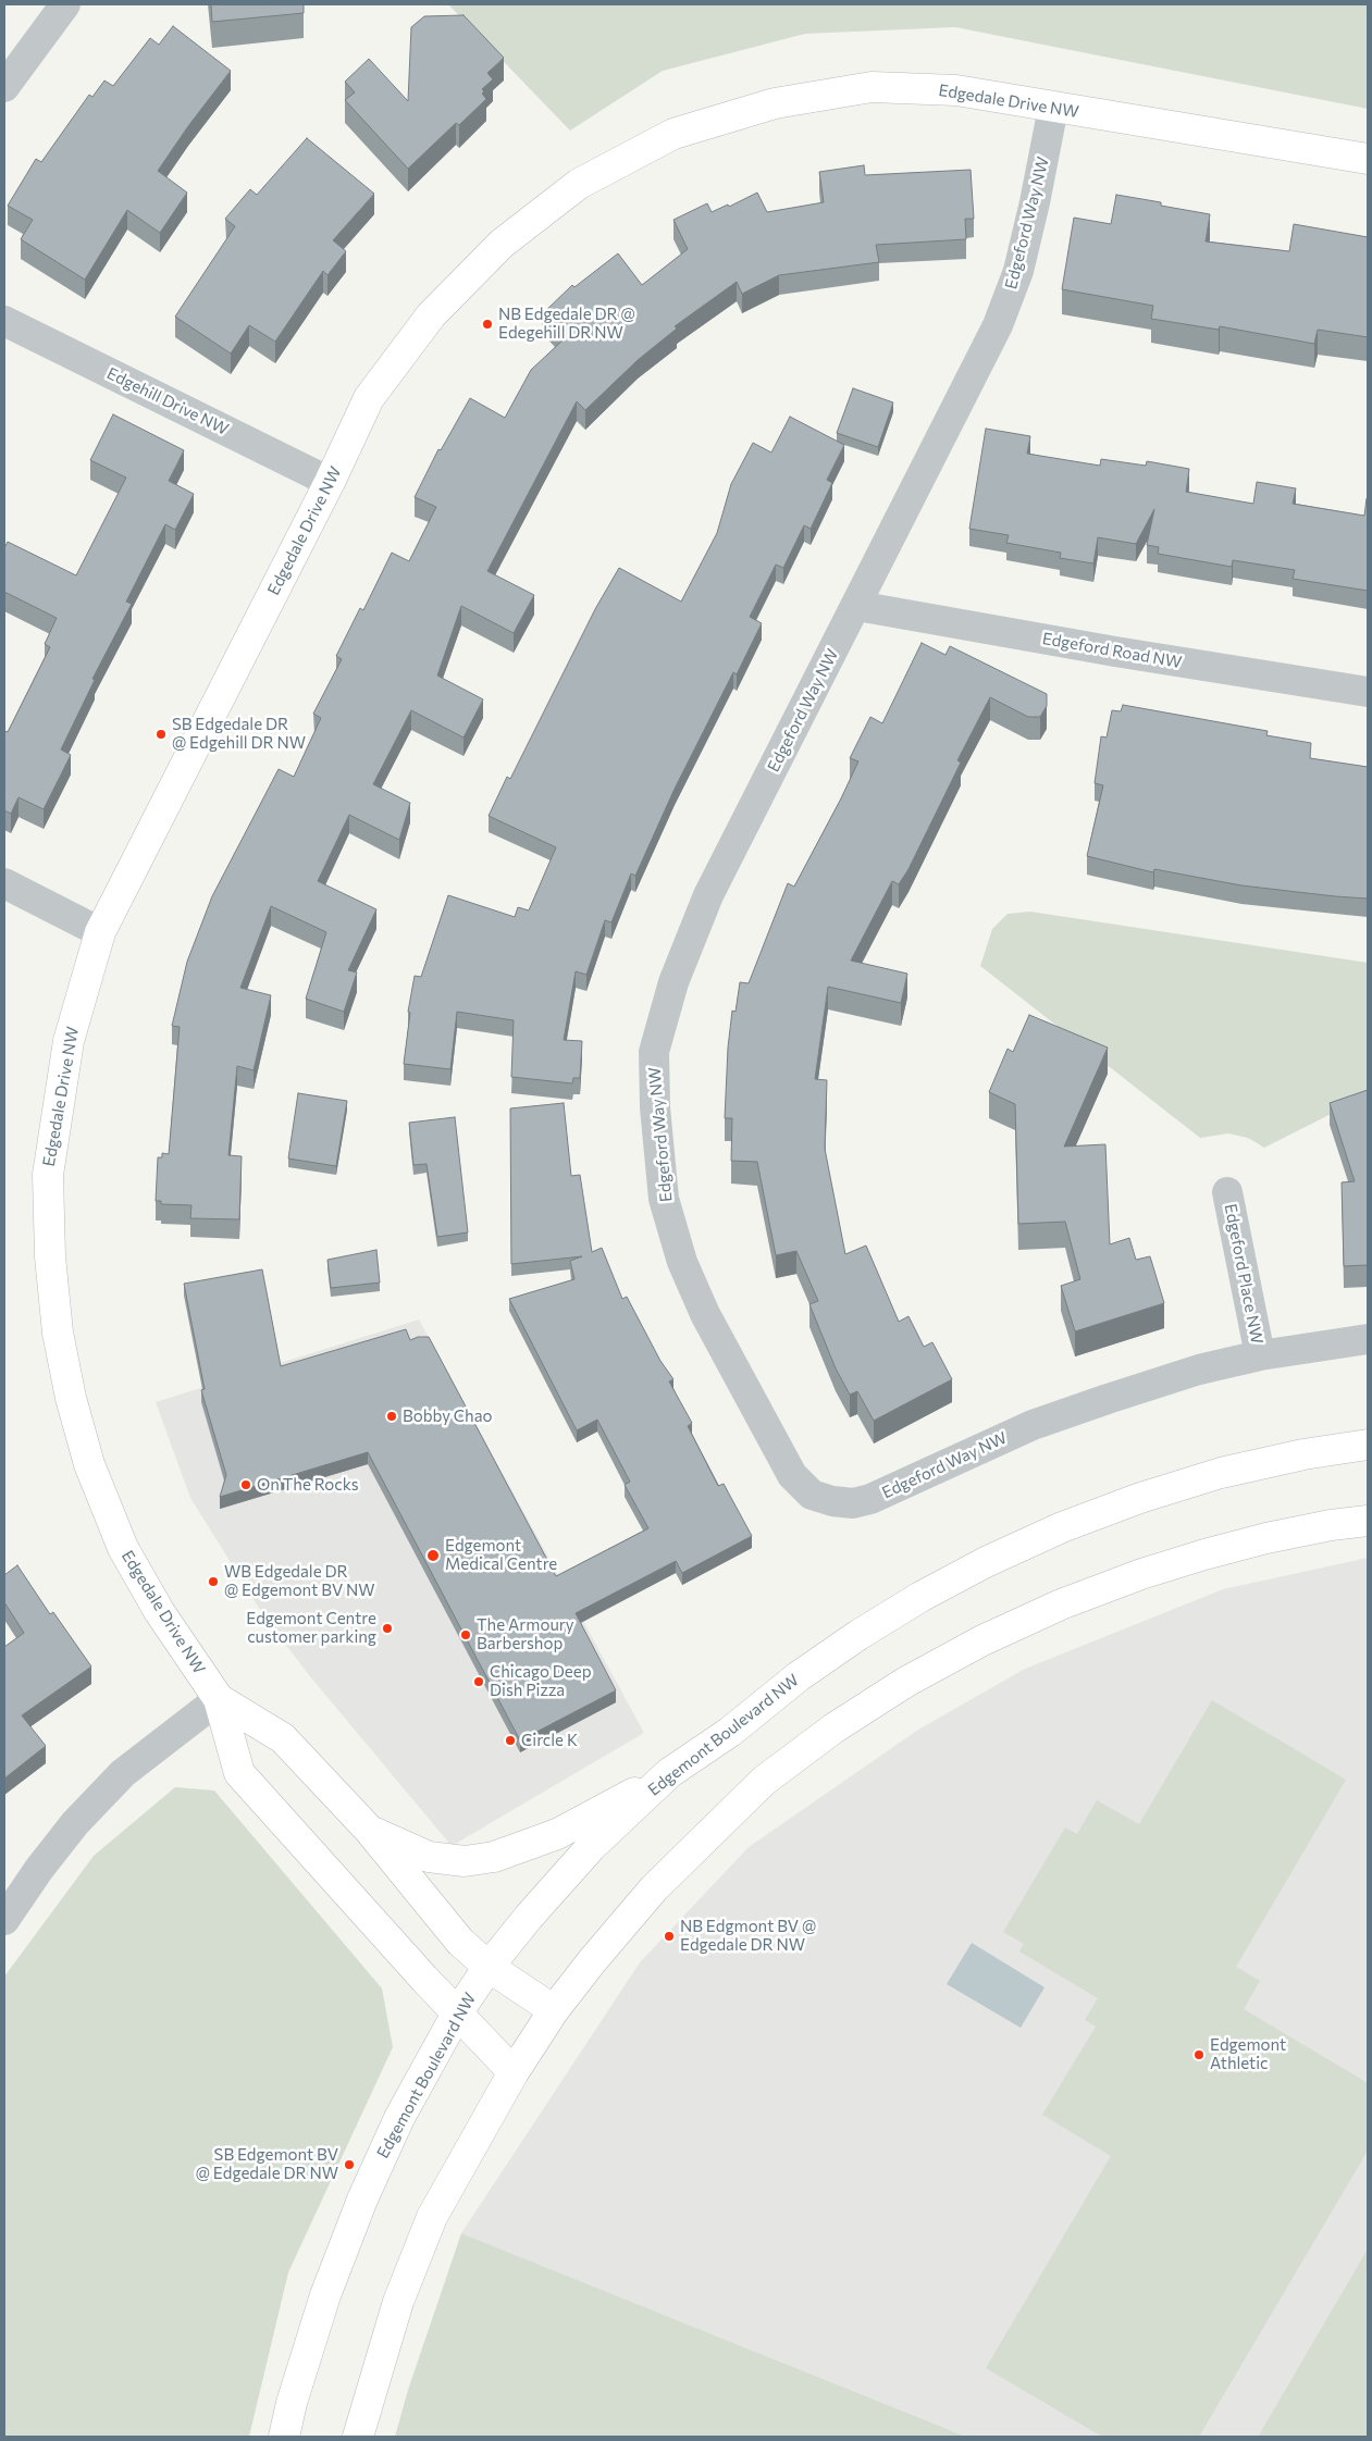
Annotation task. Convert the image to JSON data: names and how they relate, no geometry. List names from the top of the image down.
{
  "streets": {
    "street": [
      "Edgedale Drive NW",
      "Edgeford Way NW",
      "Edgehill Drive NW",
      "Edgeford Road NW",
      "Edgeford Place NW",
      "Edgemont Boulevard NW"
    ]
  },
  "crossings": [
    ["Edgedale Drive NW", "Edgeford Way NW"],
    ["Edgedale Drive NW", "Edgehill Drive NW"],
    ["Edgedale Drive NW", "Edgemont Boulevard NW"],
    ["Edgeford Way NW", "Edgeford Road NW"],
    ["Edgeford Way NW", "Edgeford Place NW"]
  ],
  "places": [
    "NB Edgedale DR @ Edegehill DR NW",
    "SB Edgedale DR @ Edgehill DR NW",
    "Bobby Chao",
    "On The Rocks",
    "Edgemont Medical Centre",
    "WB Edgedale DR @ Edgemont BV NW",
    "Edgemont Centre customer parking",
    "The Armoury Barbershop",
    "Chicago Deep Dish Pizza",
    "Circle K",
    "NB Edgmont BV @ Edgedale DR NW",
    "Edgemont Athletic",
    "SB Edgemont BV @ Edgedale DR NW"
  ]
}
